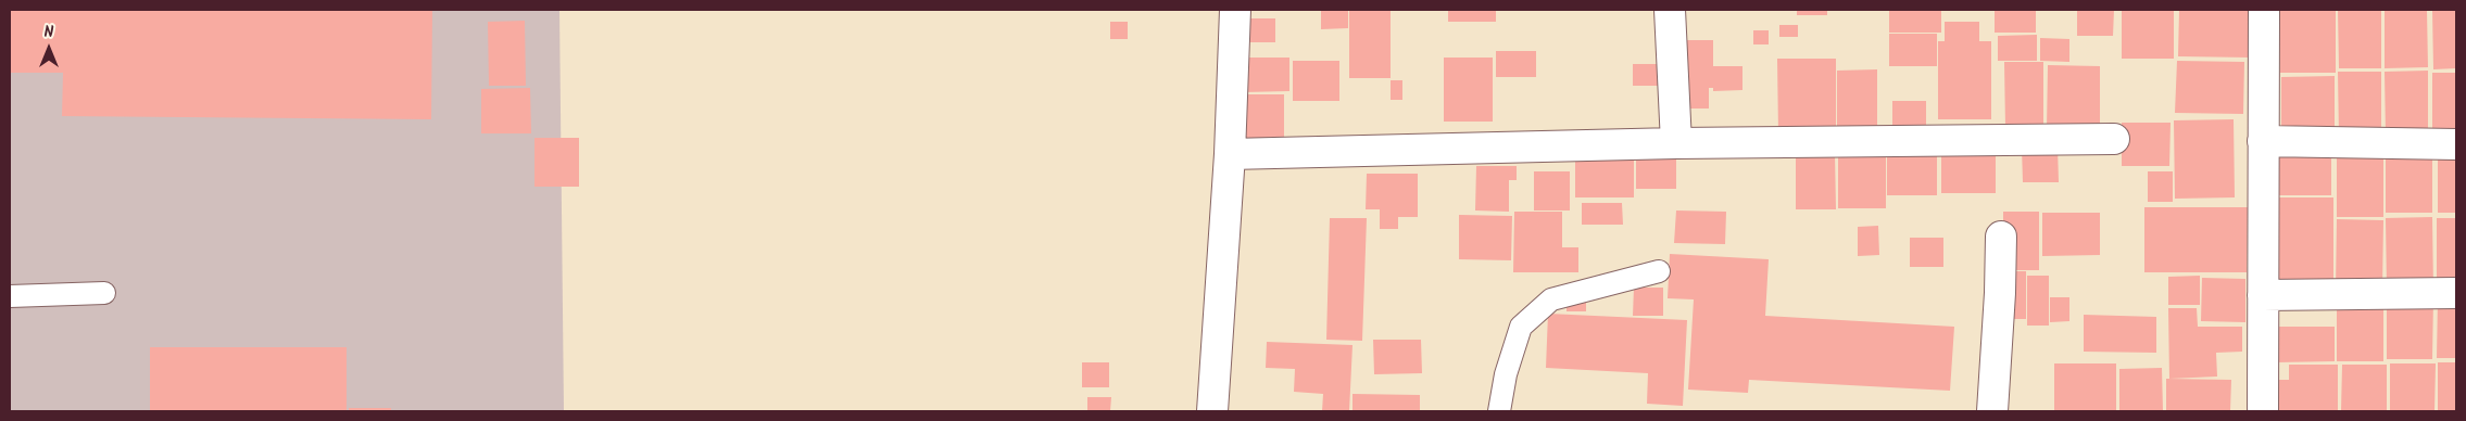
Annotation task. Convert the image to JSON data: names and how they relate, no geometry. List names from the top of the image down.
{
  "north": "top"
}
